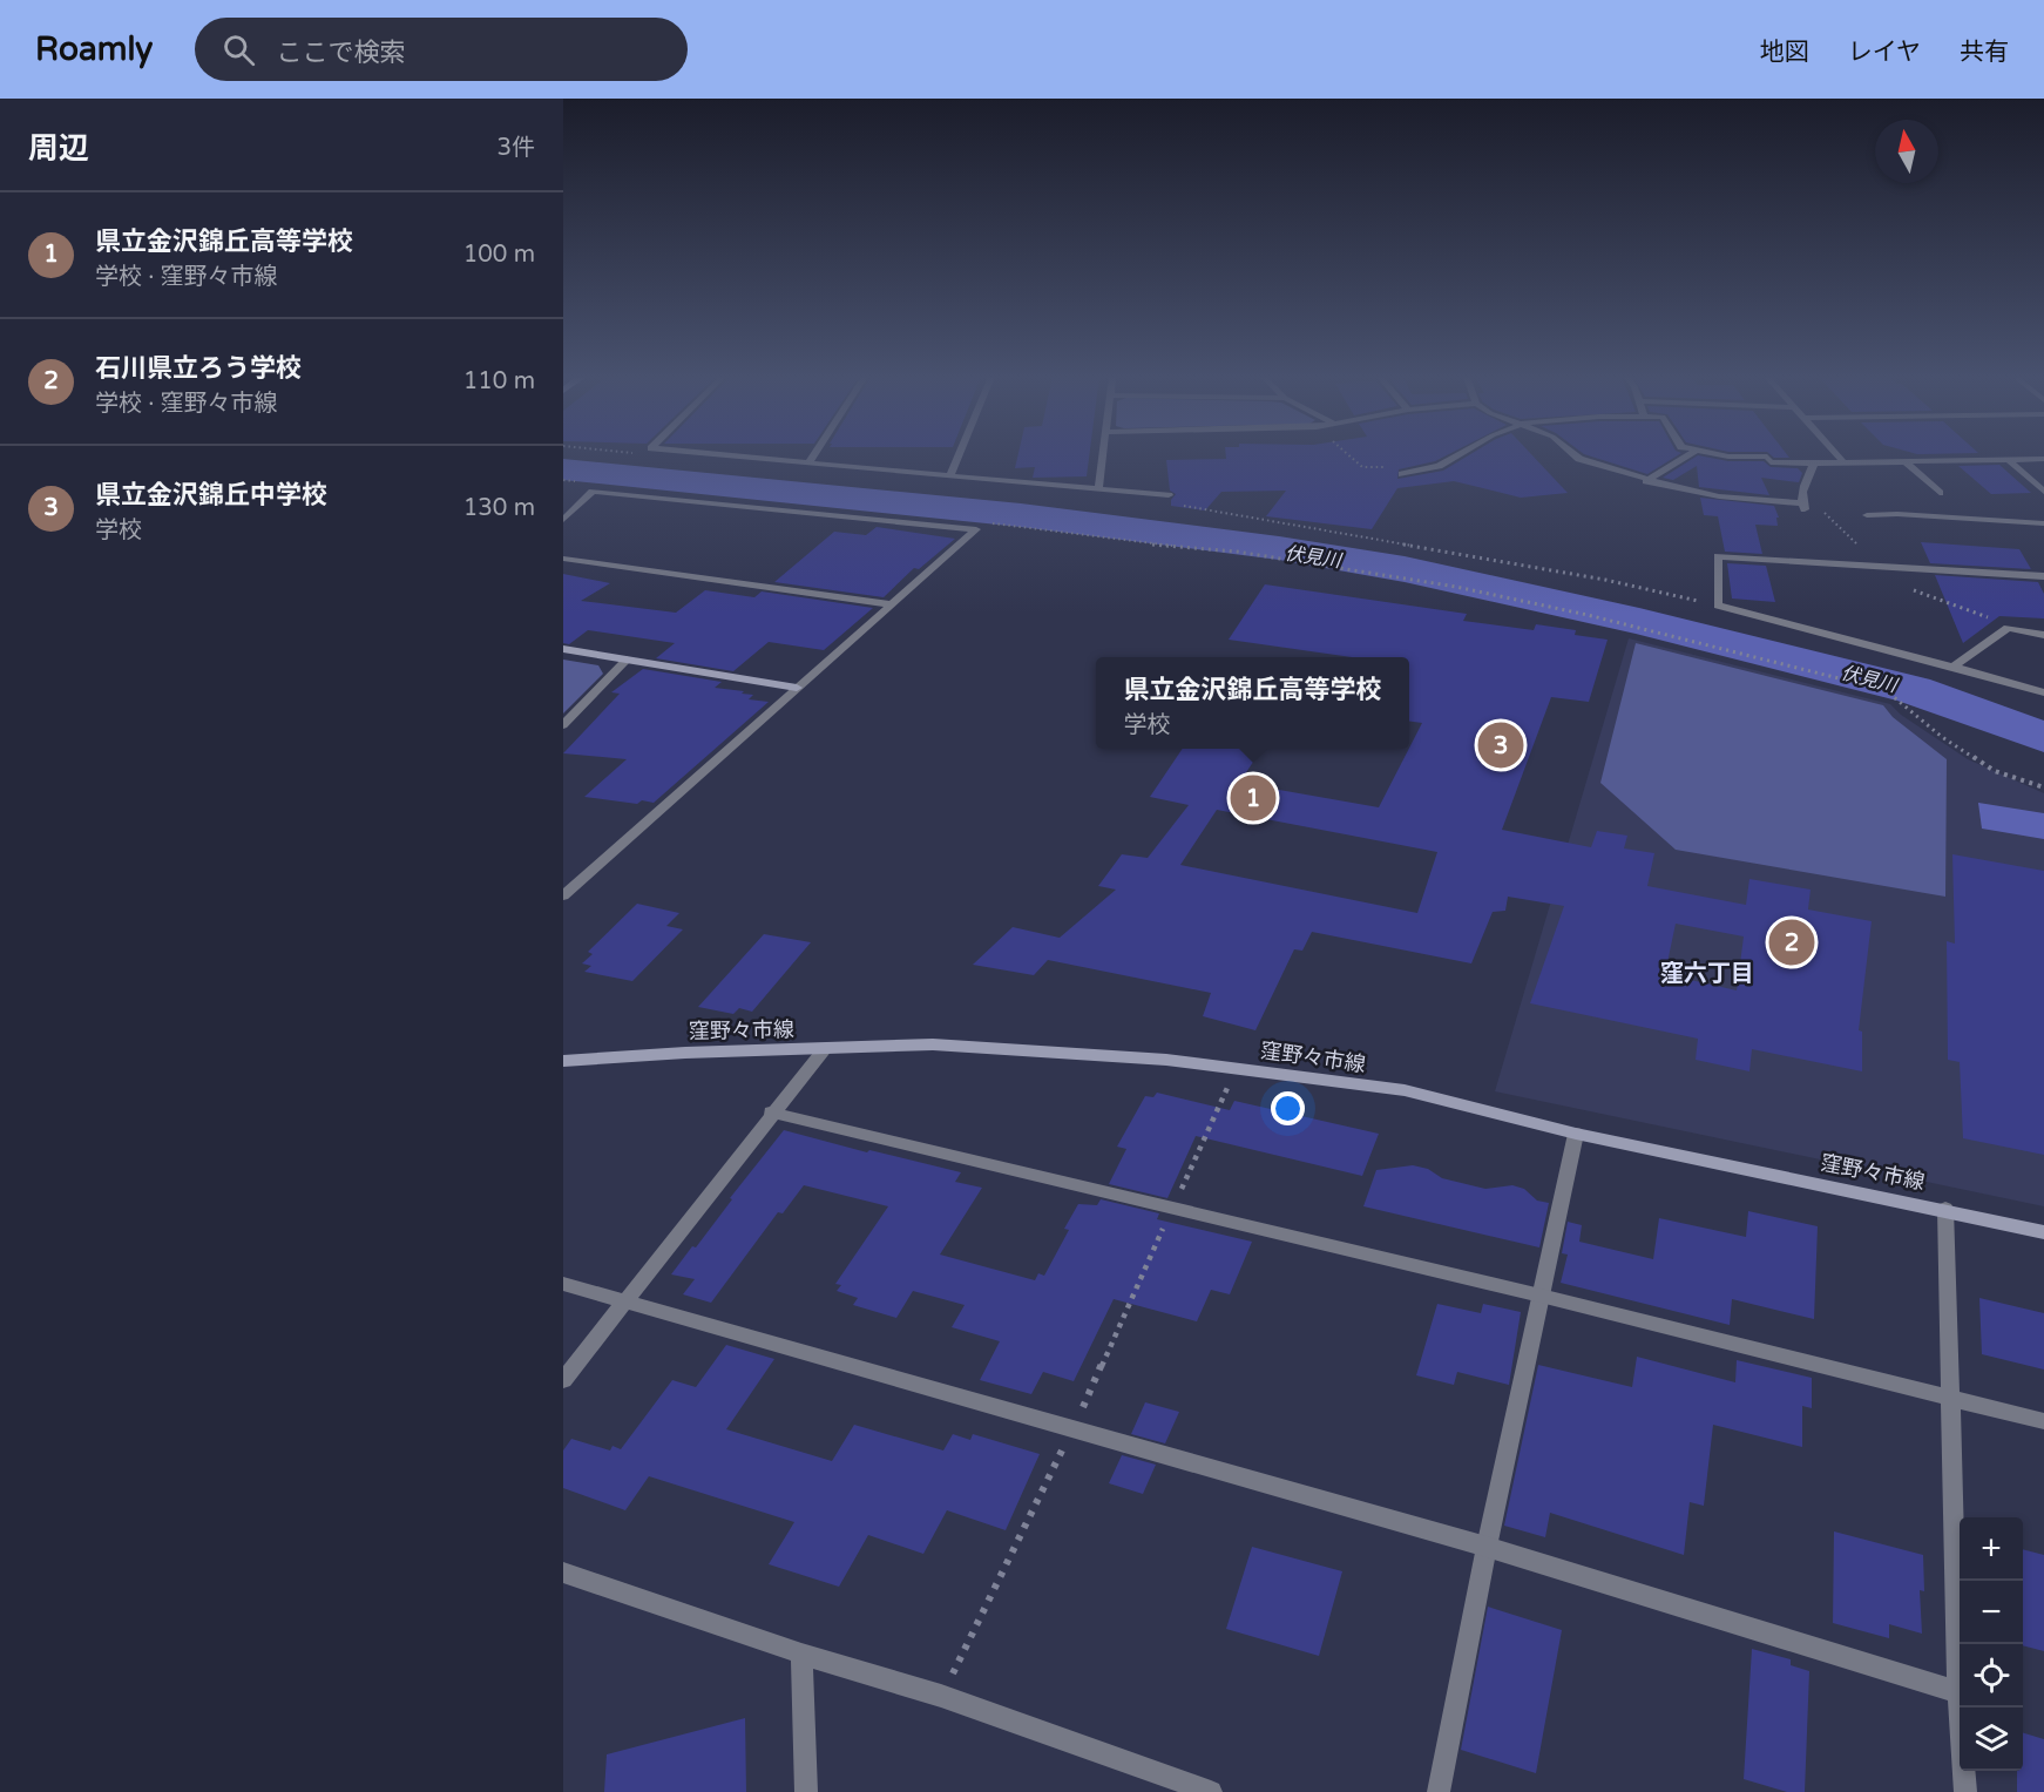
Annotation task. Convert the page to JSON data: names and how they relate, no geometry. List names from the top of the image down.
{
  "streets": {
    "main road": ["窪野々市線"]
  },
  "districts": ["窪六丁目"],
  "water": ["伏見川"],
  "north": "top",
  "page": {
    "header": "Roamly",
    "search": "ここで検索",
    "nav": ["地図", "レイヤ", "共有"],
    "heading": ["周辺", "3件"],
    "list": [
      {
        "mark": "1",
        "name": "県立金沢錦丘高等学校",
        "note": "学校 · 窪野々市線",
        "value": "100 m"
      },
      {
        "mark": "2",
        "name": "石川県立ろう学校",
        "note": "学校 · 窪野々市線",
        "value": "110 m"
      },
      {
        "mark": "3",
        "name": "県立金沢錦丘中学校",
        "note": "学校",
        "value": "130 m"
      }
    ],
    "popup": ["県立金沢錦丘高等学校", "学校"],
    "pins": ["3", "1", "2"],
    "map_buttons": ["+", "−"]
  }
}
